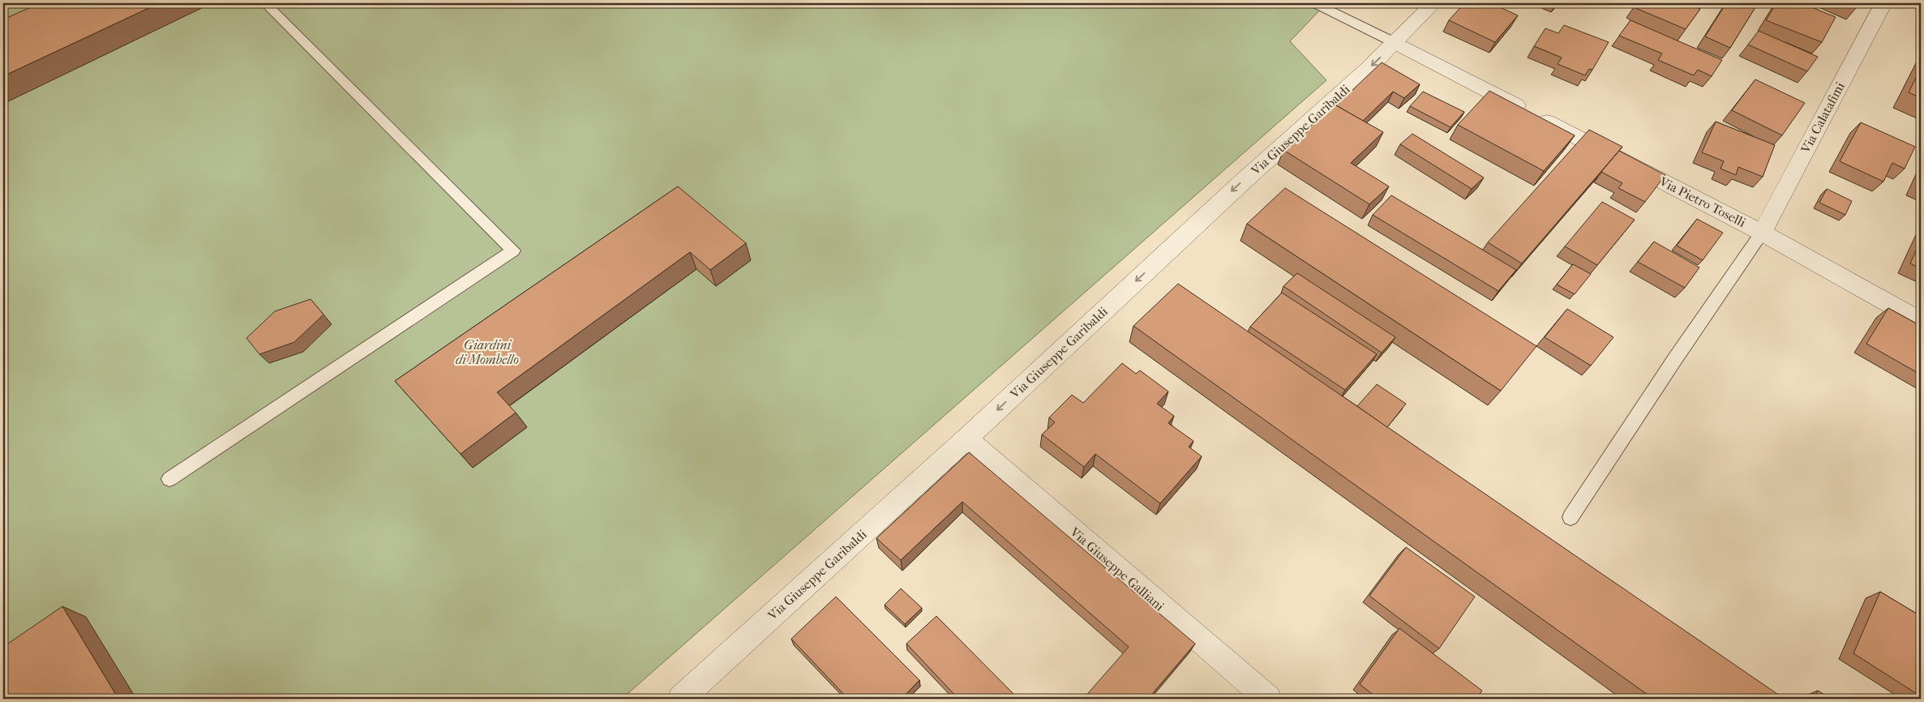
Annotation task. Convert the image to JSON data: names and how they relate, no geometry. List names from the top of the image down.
{
  "streets": {
    "street": [
      "Via Calatafimi",
      "Via Giuseppe Garibaldi",
      "Via Pietro Toselli",
      "Via Giuseppe Galliani"
    ]
  },
  "crossings": [
    ["Via Calatafimi", "Via Pietro Toselli"],
    ["Via Giuseppe Garibaldi", "Via Pietro Toselli"],
    ["Via Giuseppe Garibaldi", "Via Giuseppe Galliani"]
  ],
  "one_way": ["Via Giuseppe Garibaldi"],
  "parks": ["Giardini di Mombello"]
}
